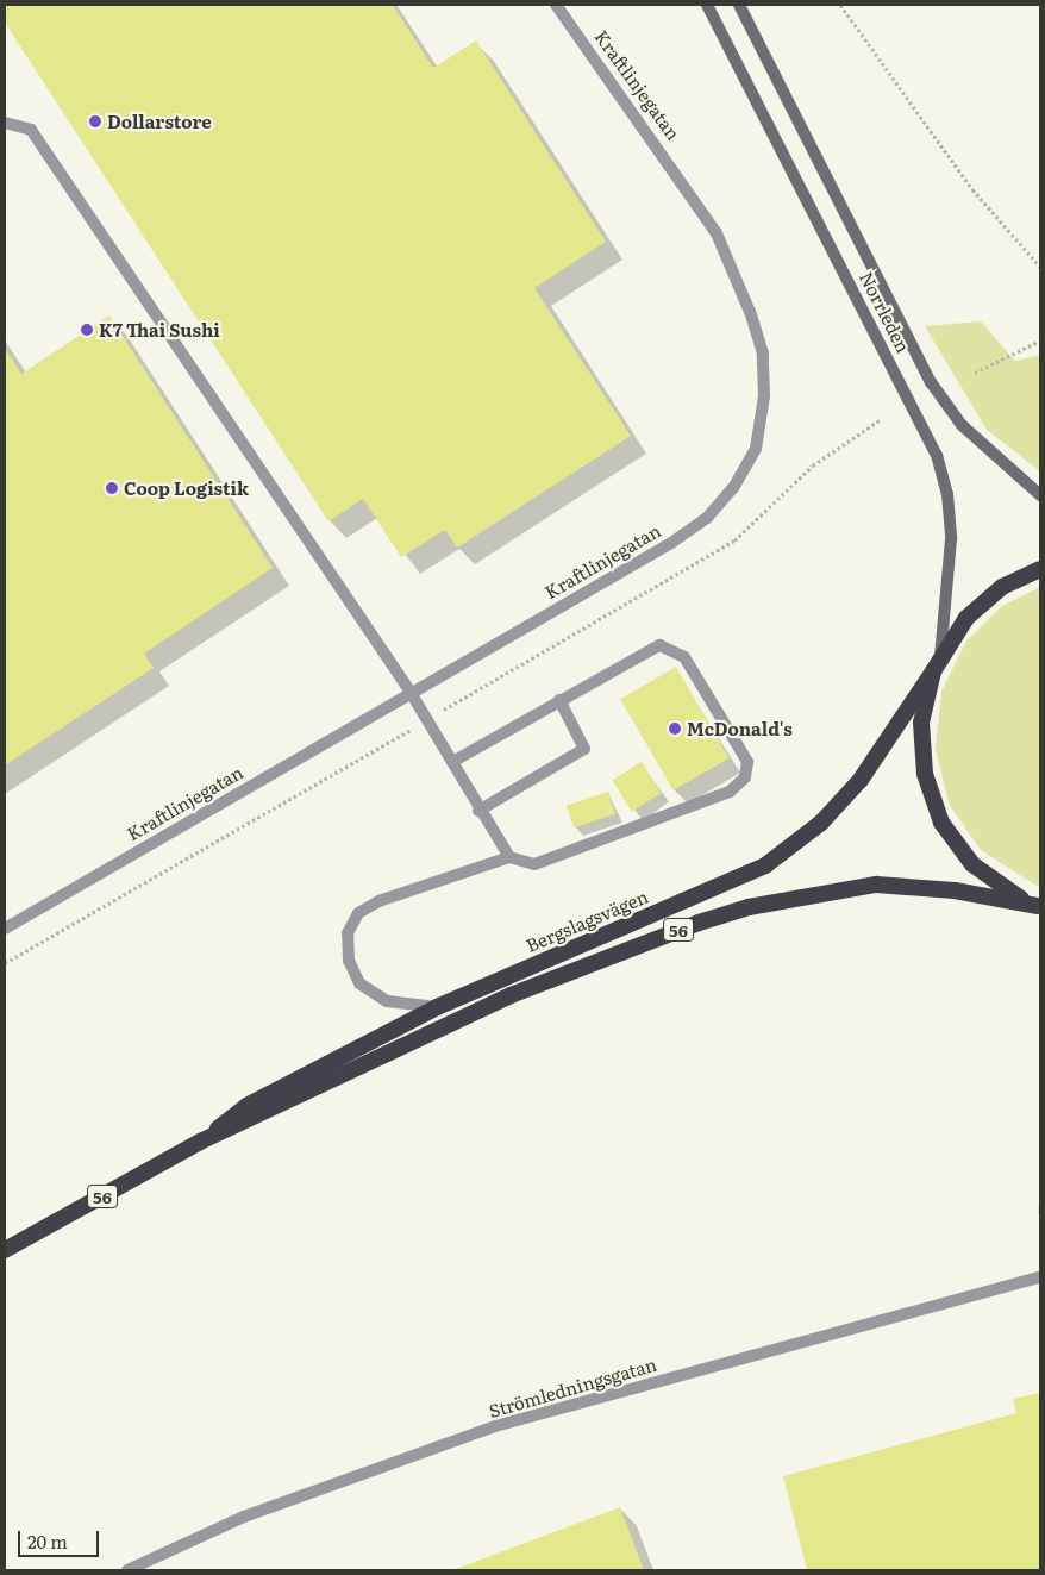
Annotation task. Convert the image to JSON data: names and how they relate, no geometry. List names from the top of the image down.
{
  "streets": {
    "highway": ["Bergslagsvägen", "56"],
    "main road": ["Norrleden"],
    "street": ["Kraftlinjegatan", "Strömledningsgatan"]
  },
  "crossings": [
    ["Norrleden", "Bergslagsvägen"],
    ["Norrleden", "56"],
    ["Bergslagsvägen", "56"]
  ],
  "places": [
    "Dollarstore",
    "K7 Thai Sushi",
    "Coop Logistik",
    "McDonald's"
  ],
  "scale_bar": "20 m"
}
